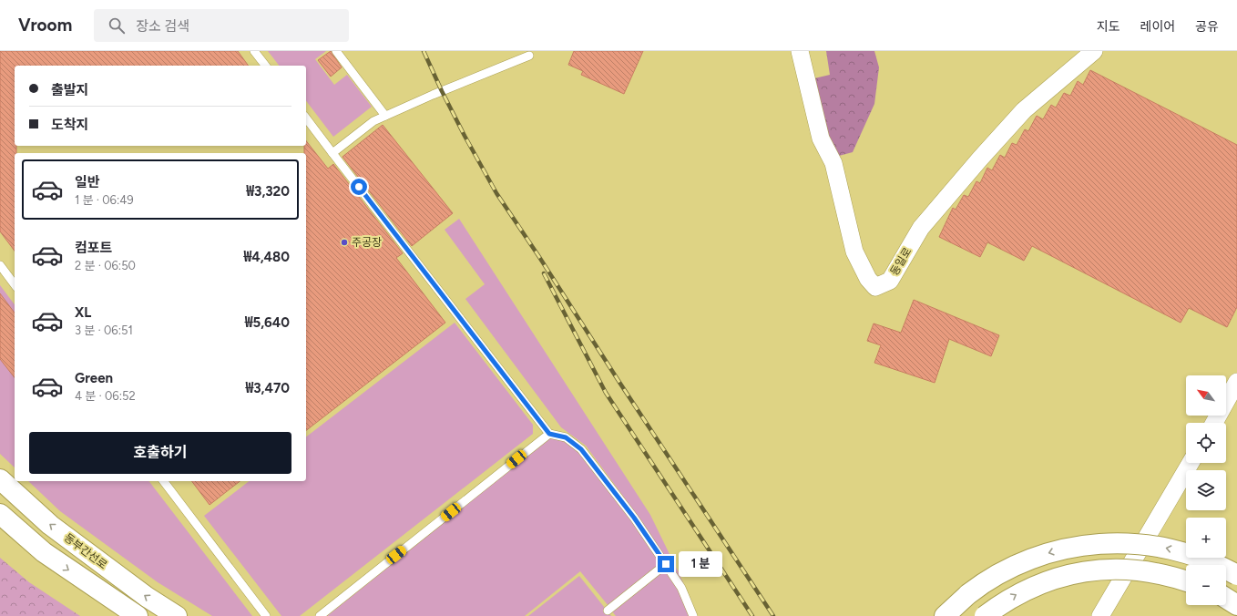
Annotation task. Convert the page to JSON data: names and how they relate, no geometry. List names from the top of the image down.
{
  "streets": {
    "highway": ["동부간선로"],
    "street": ["동일로"]
  },
  "places": ["주공장"],
  "north": "top left",
  "page": {
    "header": "Vroom",
    "search": "장소 검색",
    "nav": ["지도", "레이어", "공유"],
    "banner": ["출발지", "도착지"],
    "list": [
      {
        "name": "일반",
        "note": "1 분 · 06:49",
        "value": "₩3,320"
      },
      {
        "name": "컴포트",
        "note": "2 분 · 06:50",
        "value": "₩4,480"
      },
      {
        "name": "XL",
        "note": "3 분 · 06:51",
        "value": "₩5,640"
      },
      {
        "name": "Green",
        "note": "4 분 · 06:52",
        "value": "₩3,470"
      }
    ],
    "map_buttons": ["+", "−"],
    "buttons": "호출하기",
    "bubble": "1 분"
  }
}
